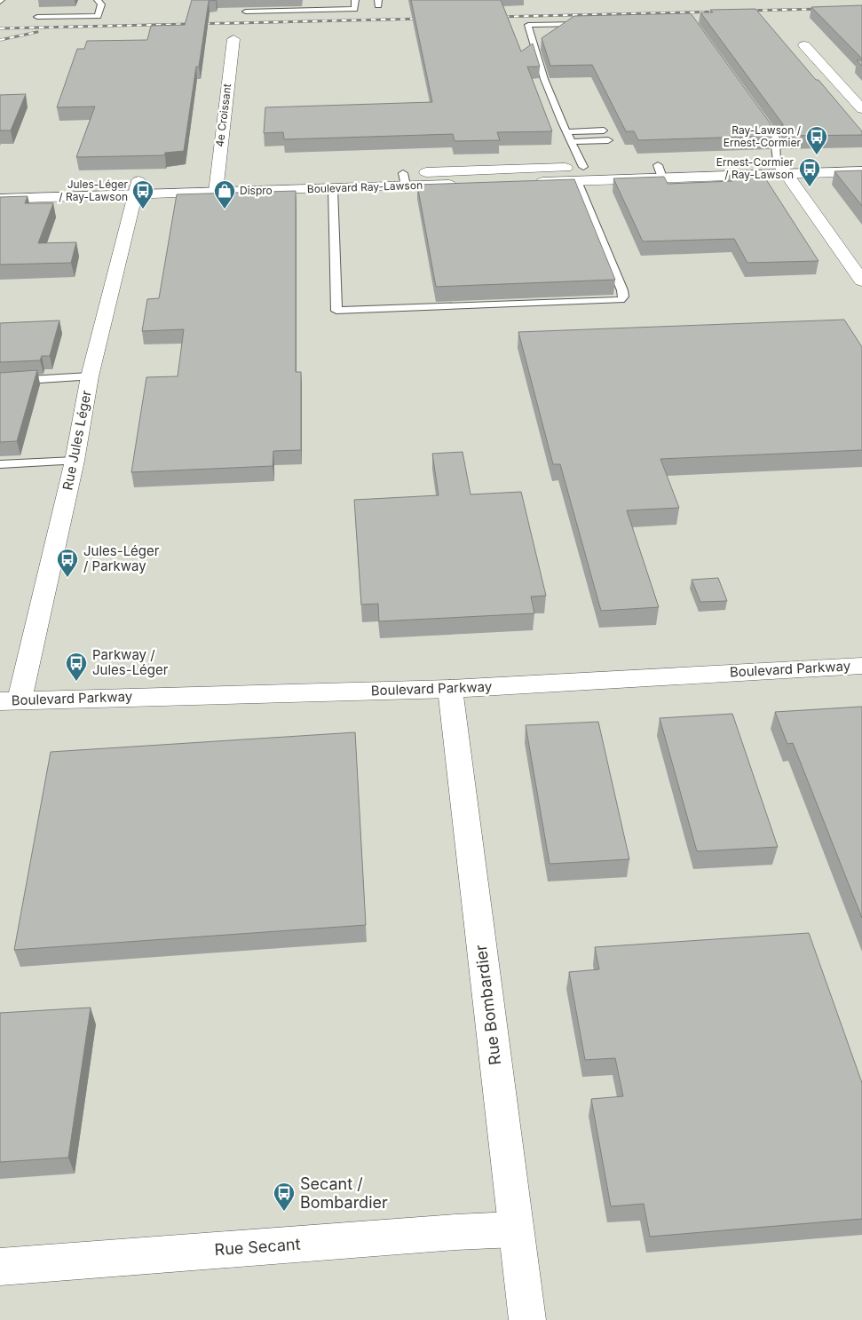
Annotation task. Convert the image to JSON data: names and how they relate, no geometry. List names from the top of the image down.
{
  "streets": {
    "street": [
      "4e Croissant",
      "Boulevard Ray-Lawson",
      "Rue Jules Léger",
      "Boulevard Parkway",
      "Rue Bombardier",
      "Rue Secant"
    ]
  },
  "crossings": [
    ["4e Croissant", "Boulevard Ray-Lawson"],
    ["Boulevard Ray-Lawson", "Rue Jules Léger"],
    ["Rue Jules Léger", "Boulevard Parkway"],
    ["Boulevard Parkway", "Rue Bombardier"],
    ["Rue Bombardier", "Rue Secant"]
  ],
  "places": {
    "bus stop": [
      "Ray-Lawson / Ernest-Cormier",
      "Ernest-Cormier / Ray-Lawson",
      "Jules-Léger / Ray-Lawson",
      "Jules-Léger / Parkway",
      "Parkway / Jules-Léger",
      "Secant / Bombardier"
    ],
    "shop": ["Dispro"]
  }
}
